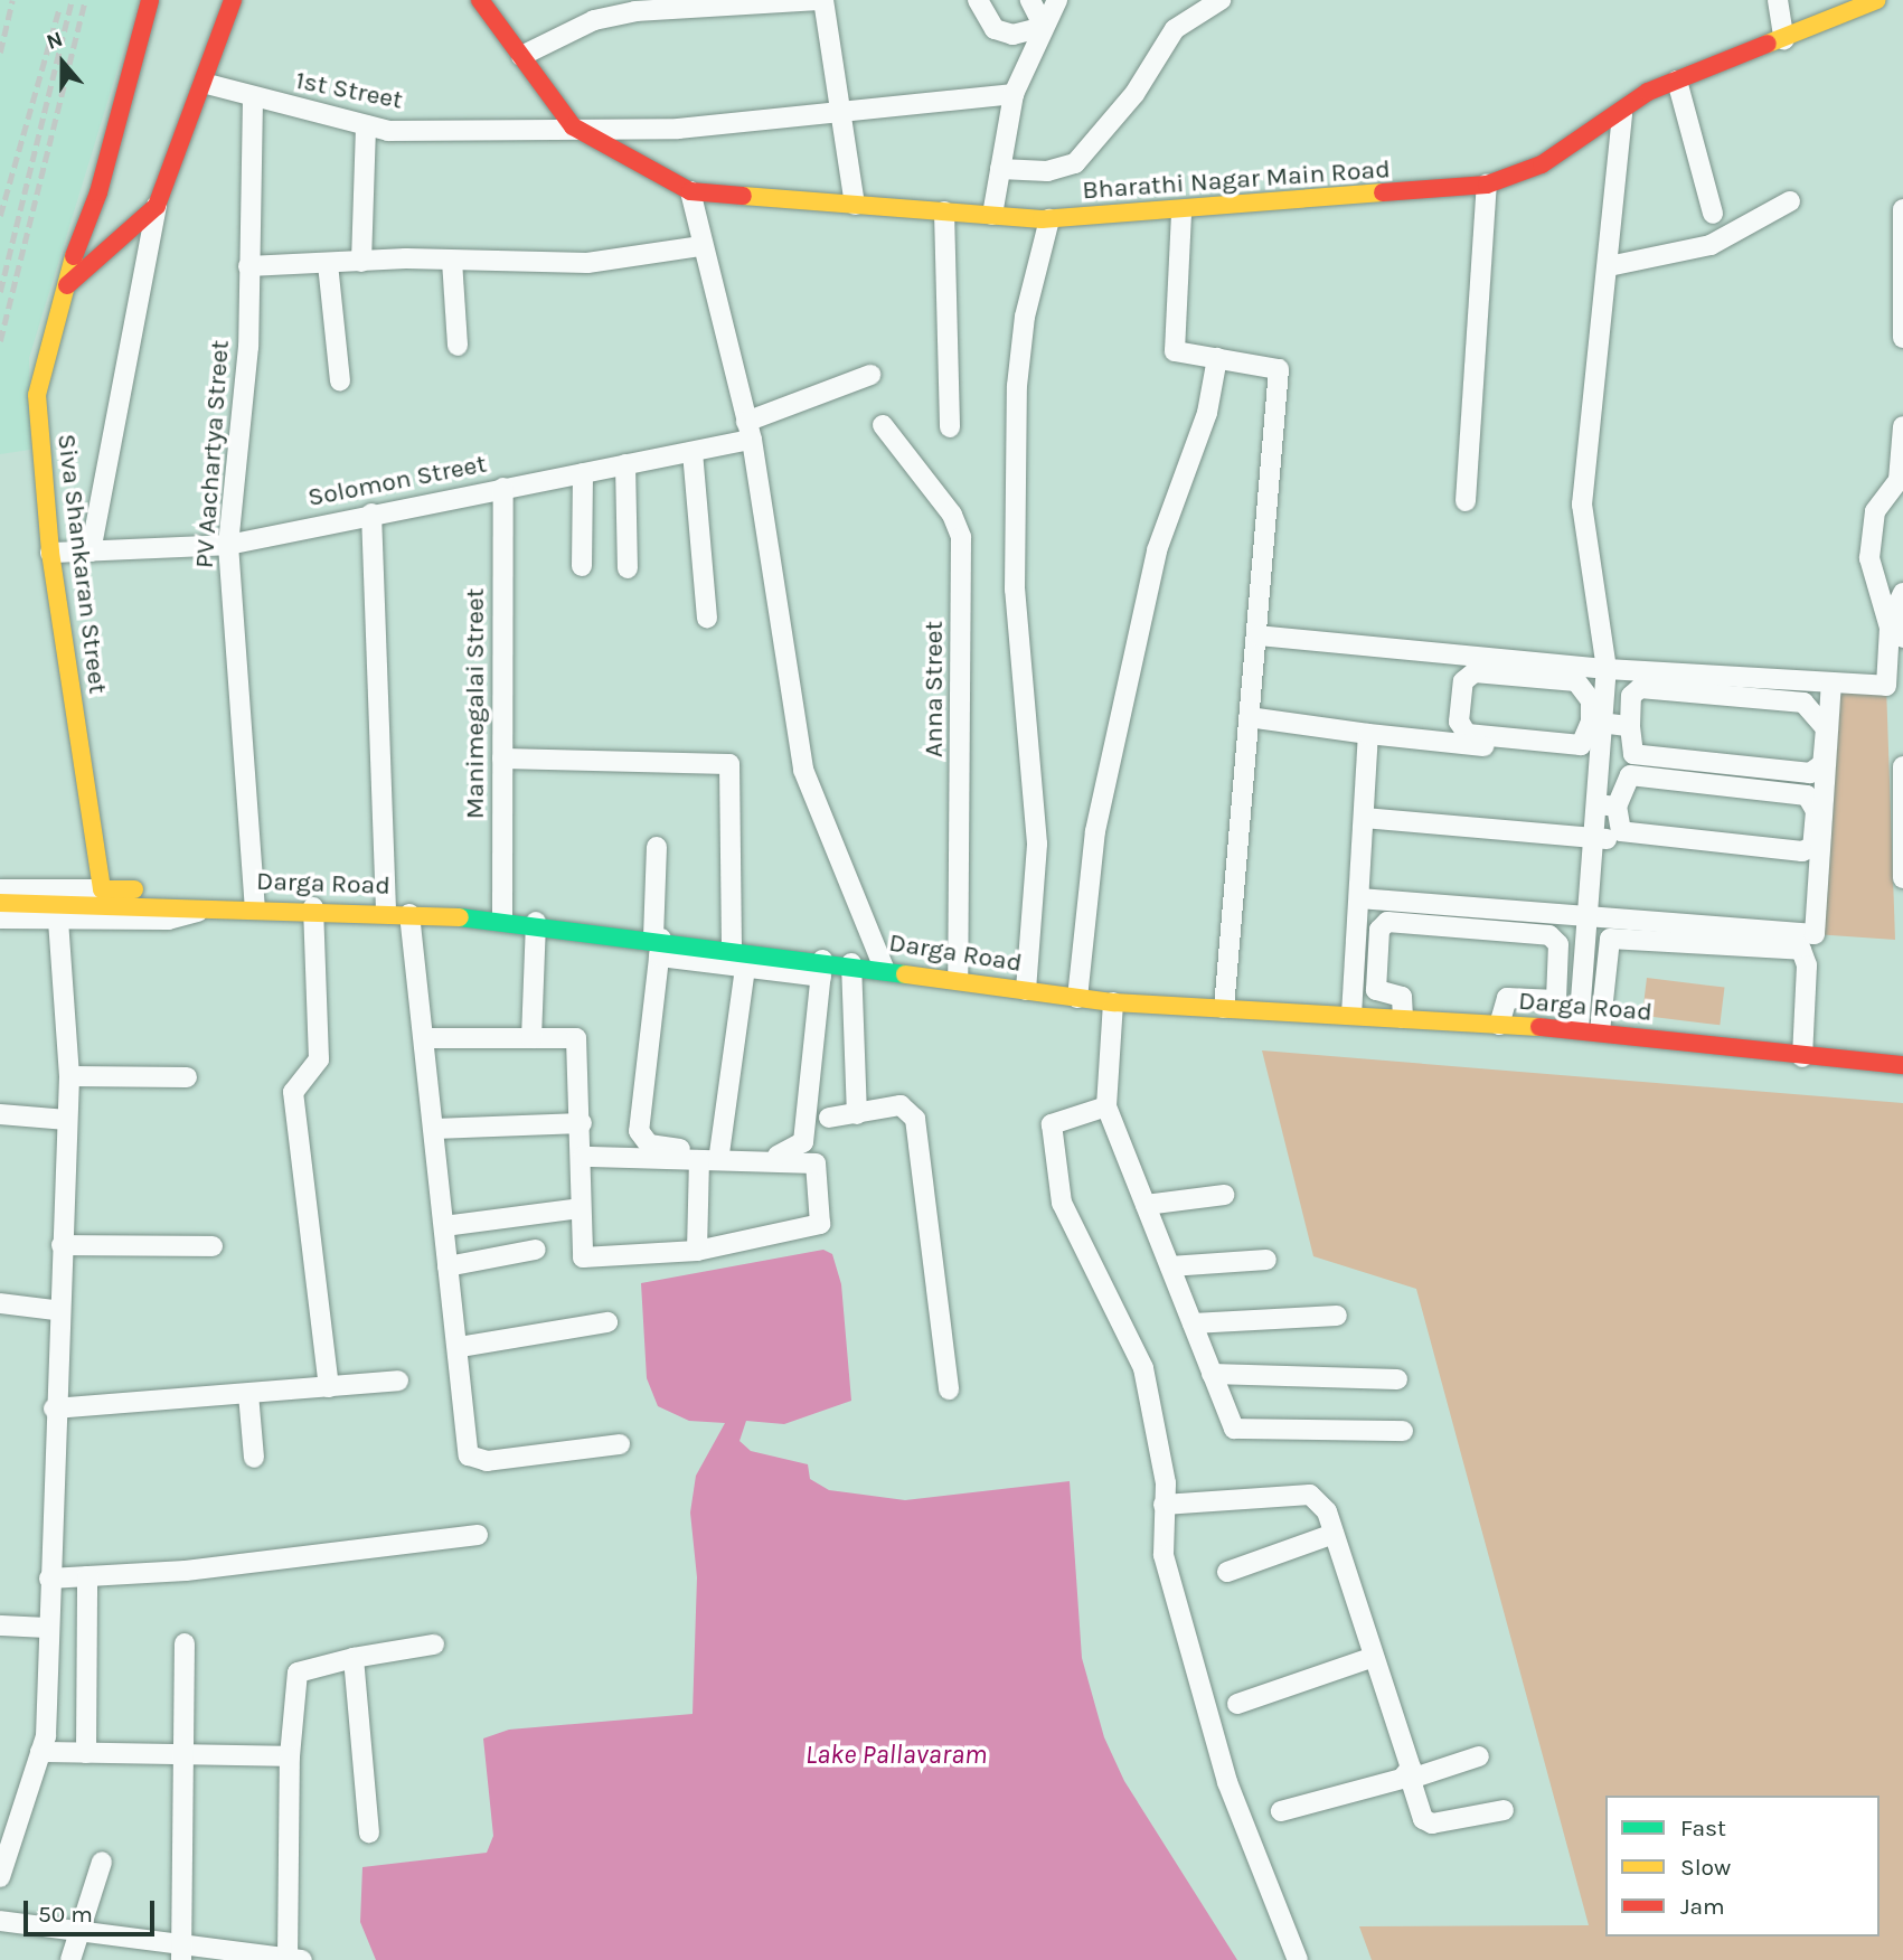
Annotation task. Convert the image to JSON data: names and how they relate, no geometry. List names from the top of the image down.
{
  "streets": {
    "street": [
      "1st Street",
      "Bharathi Nagar Main Road",
      "PV Aachartya Street",
      "Solomon Street",
      "Siva Shankaran Street",
      "Anna Street",
      "Manimegalai Street",
      "Darga Road"
    ]
  },
  "crossings": [
    ["1st Street", "Bharathi Nagar Main Road"],
    ["1st Street", "PV Aachartya Street"],
    ["PV Aachartya Street", "Solomon Street"],
    ["PV Aachartya Street", "Darga Road"],
    ["Solomon Street", "Siva Shankaran Street"],
    ["Solomon Street", "Manimegalai Street"],
    ["Anna Street", "Darga Road"],
    ["Manimegalai Street", "Darga Road"]
  ],
  "water": ["Lake Pallavaram"],
  "legend": ["Fast", "Slow", "Jam"],
  "scale_bar": "50 m",
  "north": "top"
}
